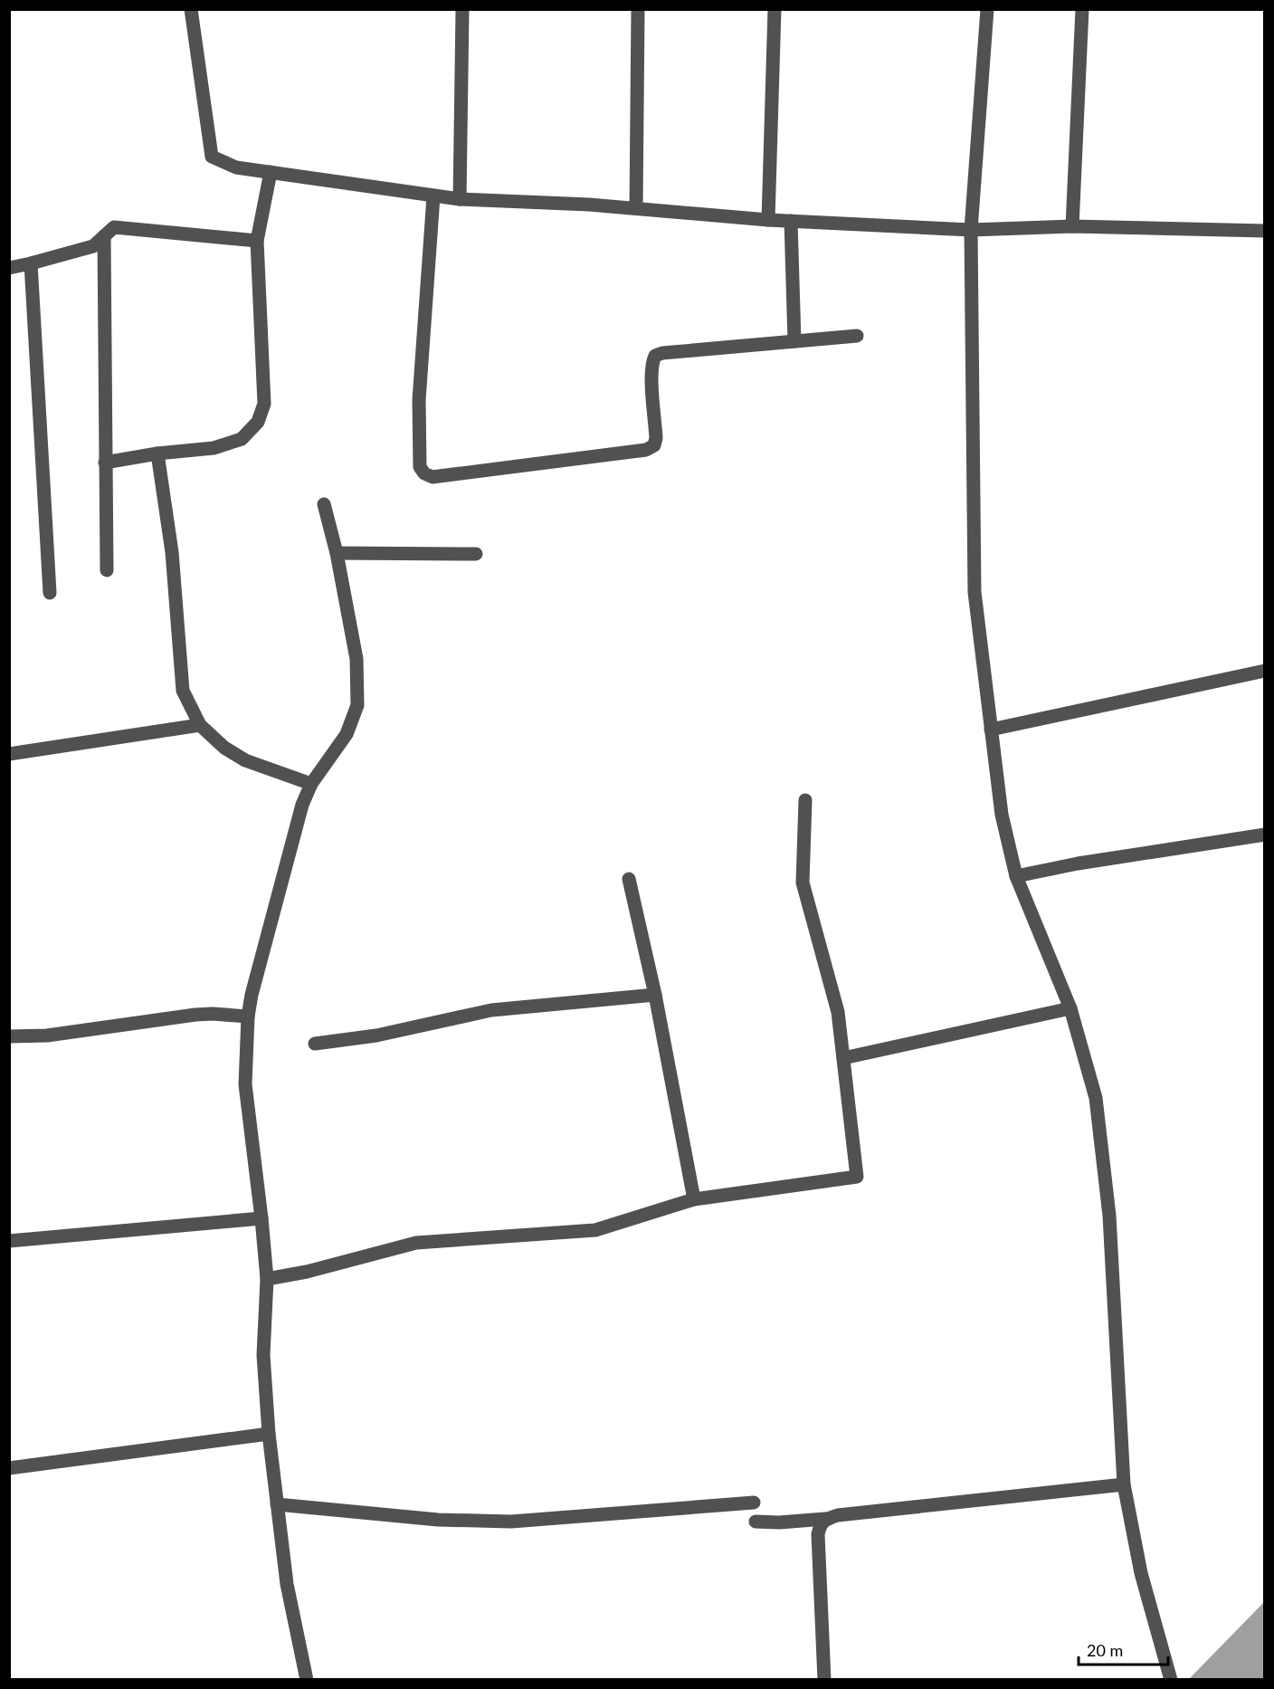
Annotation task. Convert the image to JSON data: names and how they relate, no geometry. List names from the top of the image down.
{
  "scale_bar": "20 m"
}
